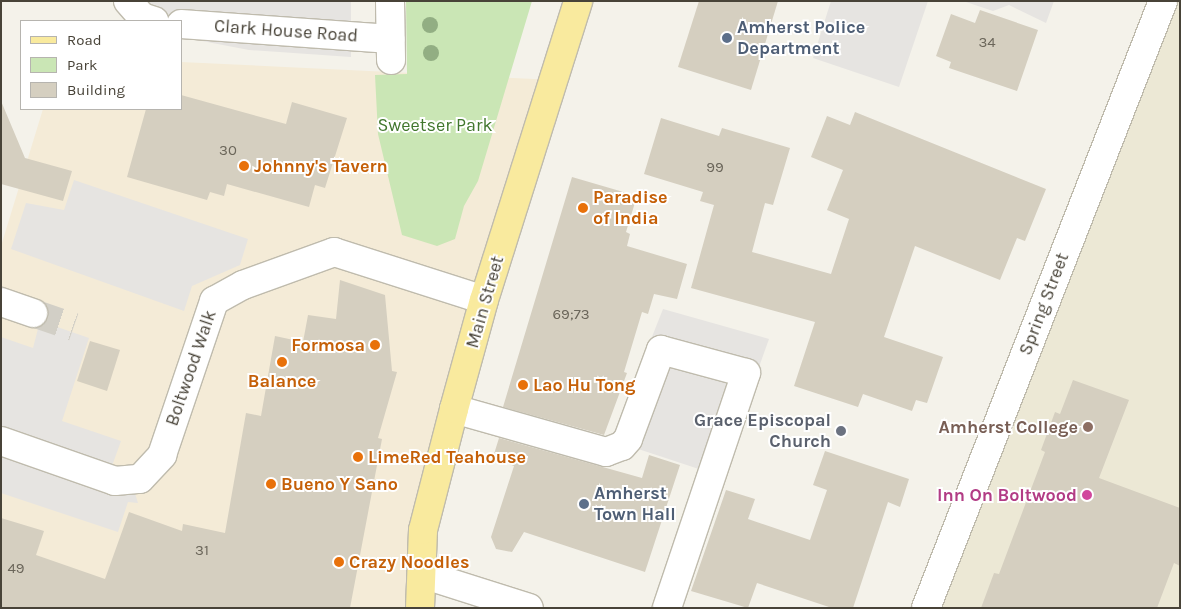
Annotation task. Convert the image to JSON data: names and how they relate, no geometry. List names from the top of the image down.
{
  "streets": {
    "main road": ["Main Street"],
    "street": ["Clark House Road", "Spring Street", "Boltwood Walk"]
  },
  "crossings": [
    ["Main Street", "Boltwood Walk"]
  ],
  "parks": ["Sweetser Park"],
  "places": [
    "Amherst Police Department",
    "Johnny's Tavern",
    "Paradise of India",
    "Formosa",
    "Balance",
    "Lao Hu Tong",
    "Amherst College",
    "Grace Episcopal Church",
    "LimeRed Teahouse",
    "Bueno Y Sano",
    "Inn On Boltwood",
    "Amherst Town Hall",
    "Crazy Noodles"
  ],
  "house_numbers": [
    "34",
    "30",
    "99",
    "69;73",
    "31",
    "49"
  ],
  "legend": ["Road", "Park", "Building"]
}
